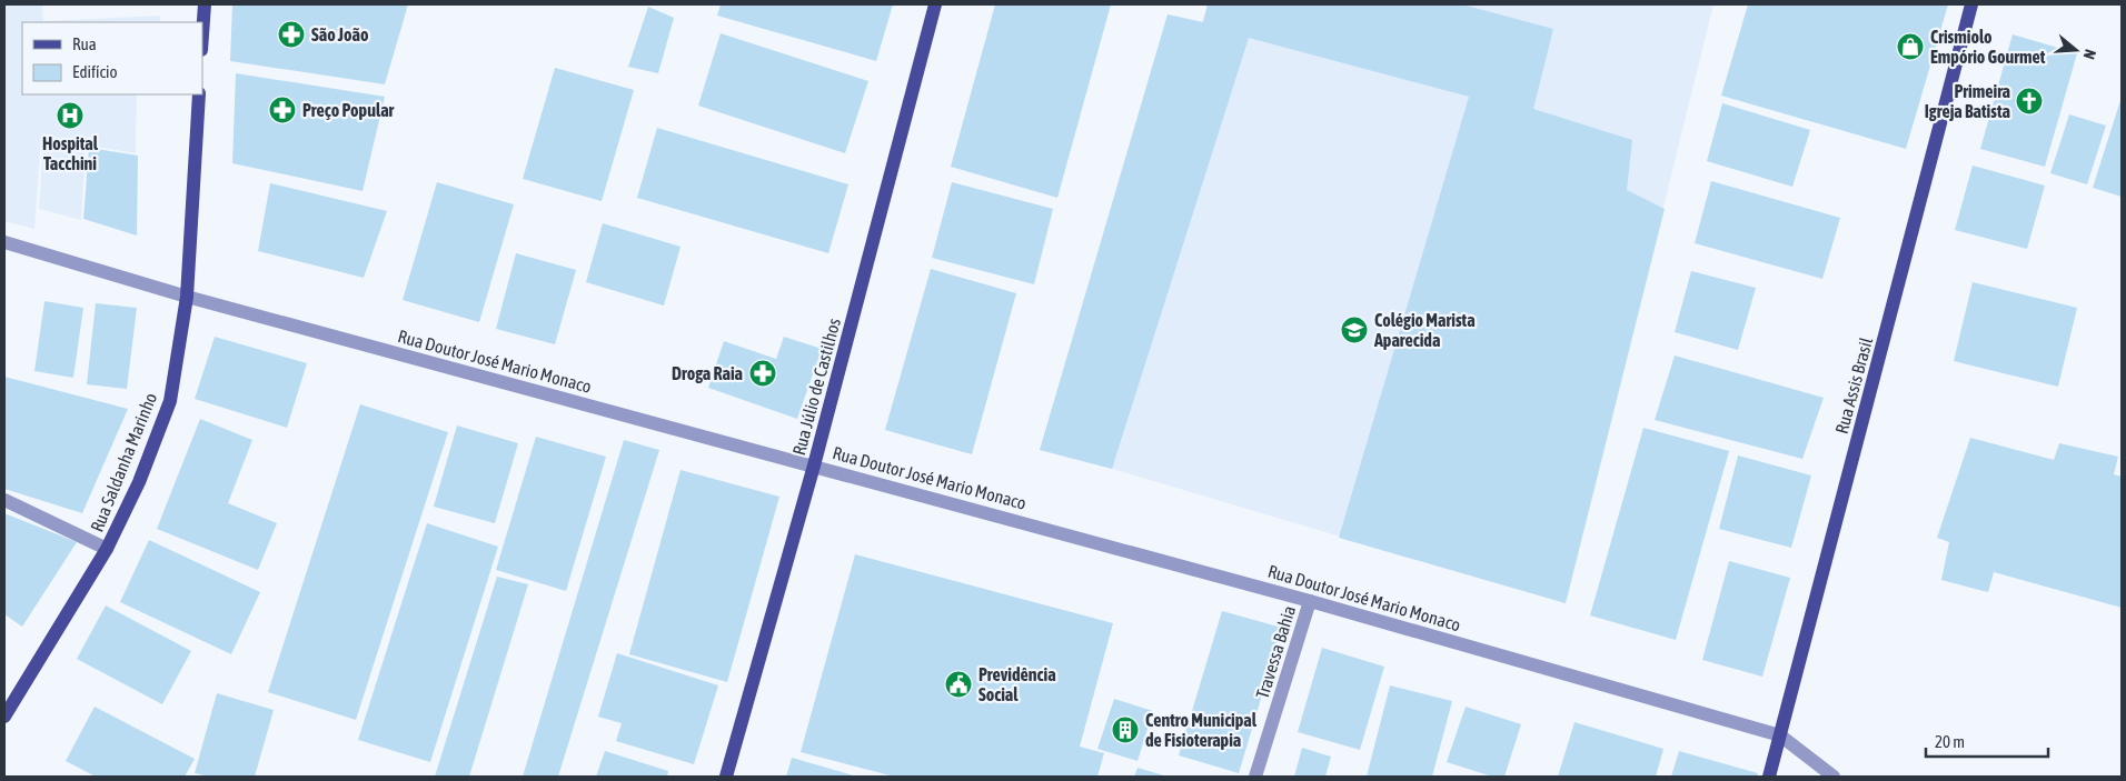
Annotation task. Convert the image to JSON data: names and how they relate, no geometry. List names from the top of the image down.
{
  "streets": {
    "main road": ["Rua Assis Brasil", "Rua Júlio de Castilhos", "Rua Saldanha Marinho"],
    "street": ["Rua Doutor José Mario Monaco", "Travessa Bahia"]
  },
  "crossings": [
    ["Rua Doutor José Mario Monaco", "Rua Assis Brasil"],
    ["Rua Doutor José Mario Monaco", "Rua Júlio de Castilhos"],
    ["Rua Doutor José Mario Monaco", "Rua Saldanha Marinho"],
    ["Rua Doutor José Mario Monaco", "Travessa Bahia"]
  ],
  "places": {
    "pharmacy": ["São João", "Preço Popular", "Droga Raia"],
    "shop": ["Crismiolo Empório Gourmet"],
    "church": ["Primeira Igreja Batista"],
    "hospital": ["Hospital Tacchini"],
    "school or university": ["Colégio Marista Aparecida"],
    "public building": ["Previdência Social"],
    "building": ["Centro Municipal de Fisioterapia"]
  },
  "legend": ["Rua", "Edifício"],
  "scale_bar": "20 m",
  "north": "right"
}
